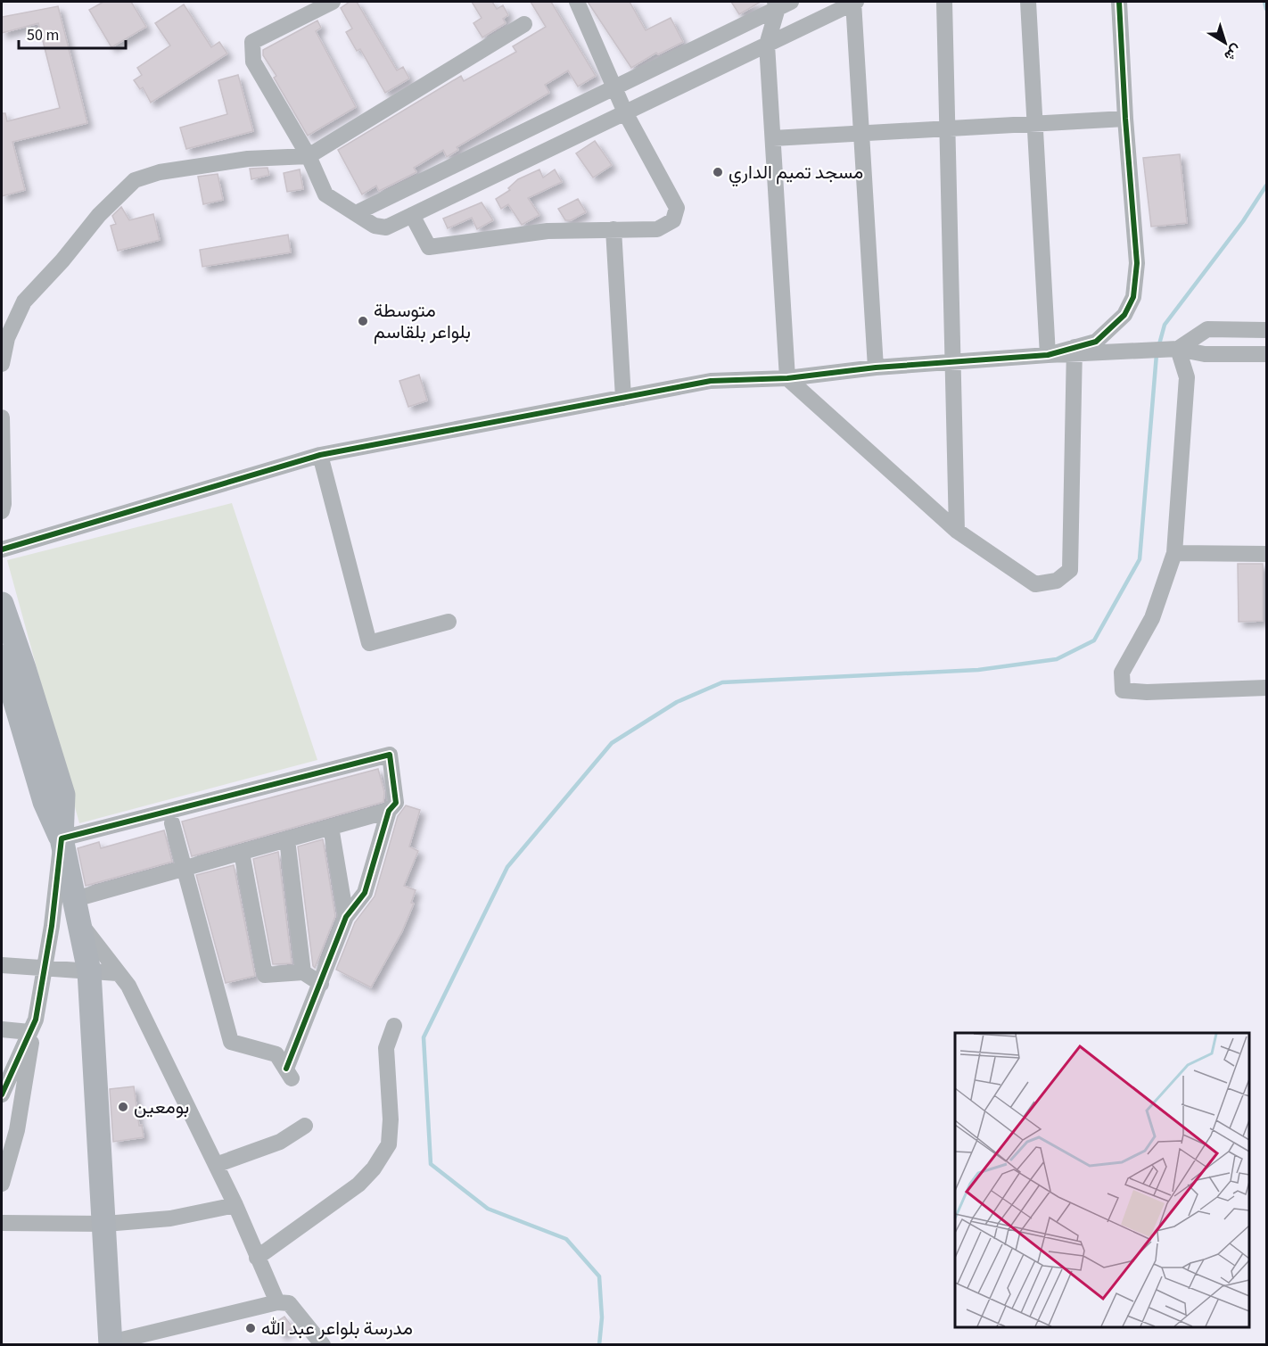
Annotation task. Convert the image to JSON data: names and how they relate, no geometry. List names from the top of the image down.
{
  "places": [
    "مسجد تميم الداري",
    "متوسطة بلواعر بلقاسم",
    "بومعين",
    "مدرسة بلواعر عبد الله"
  ],
  "scale_bar": "50 m",
  "north": "bottom right"
}
